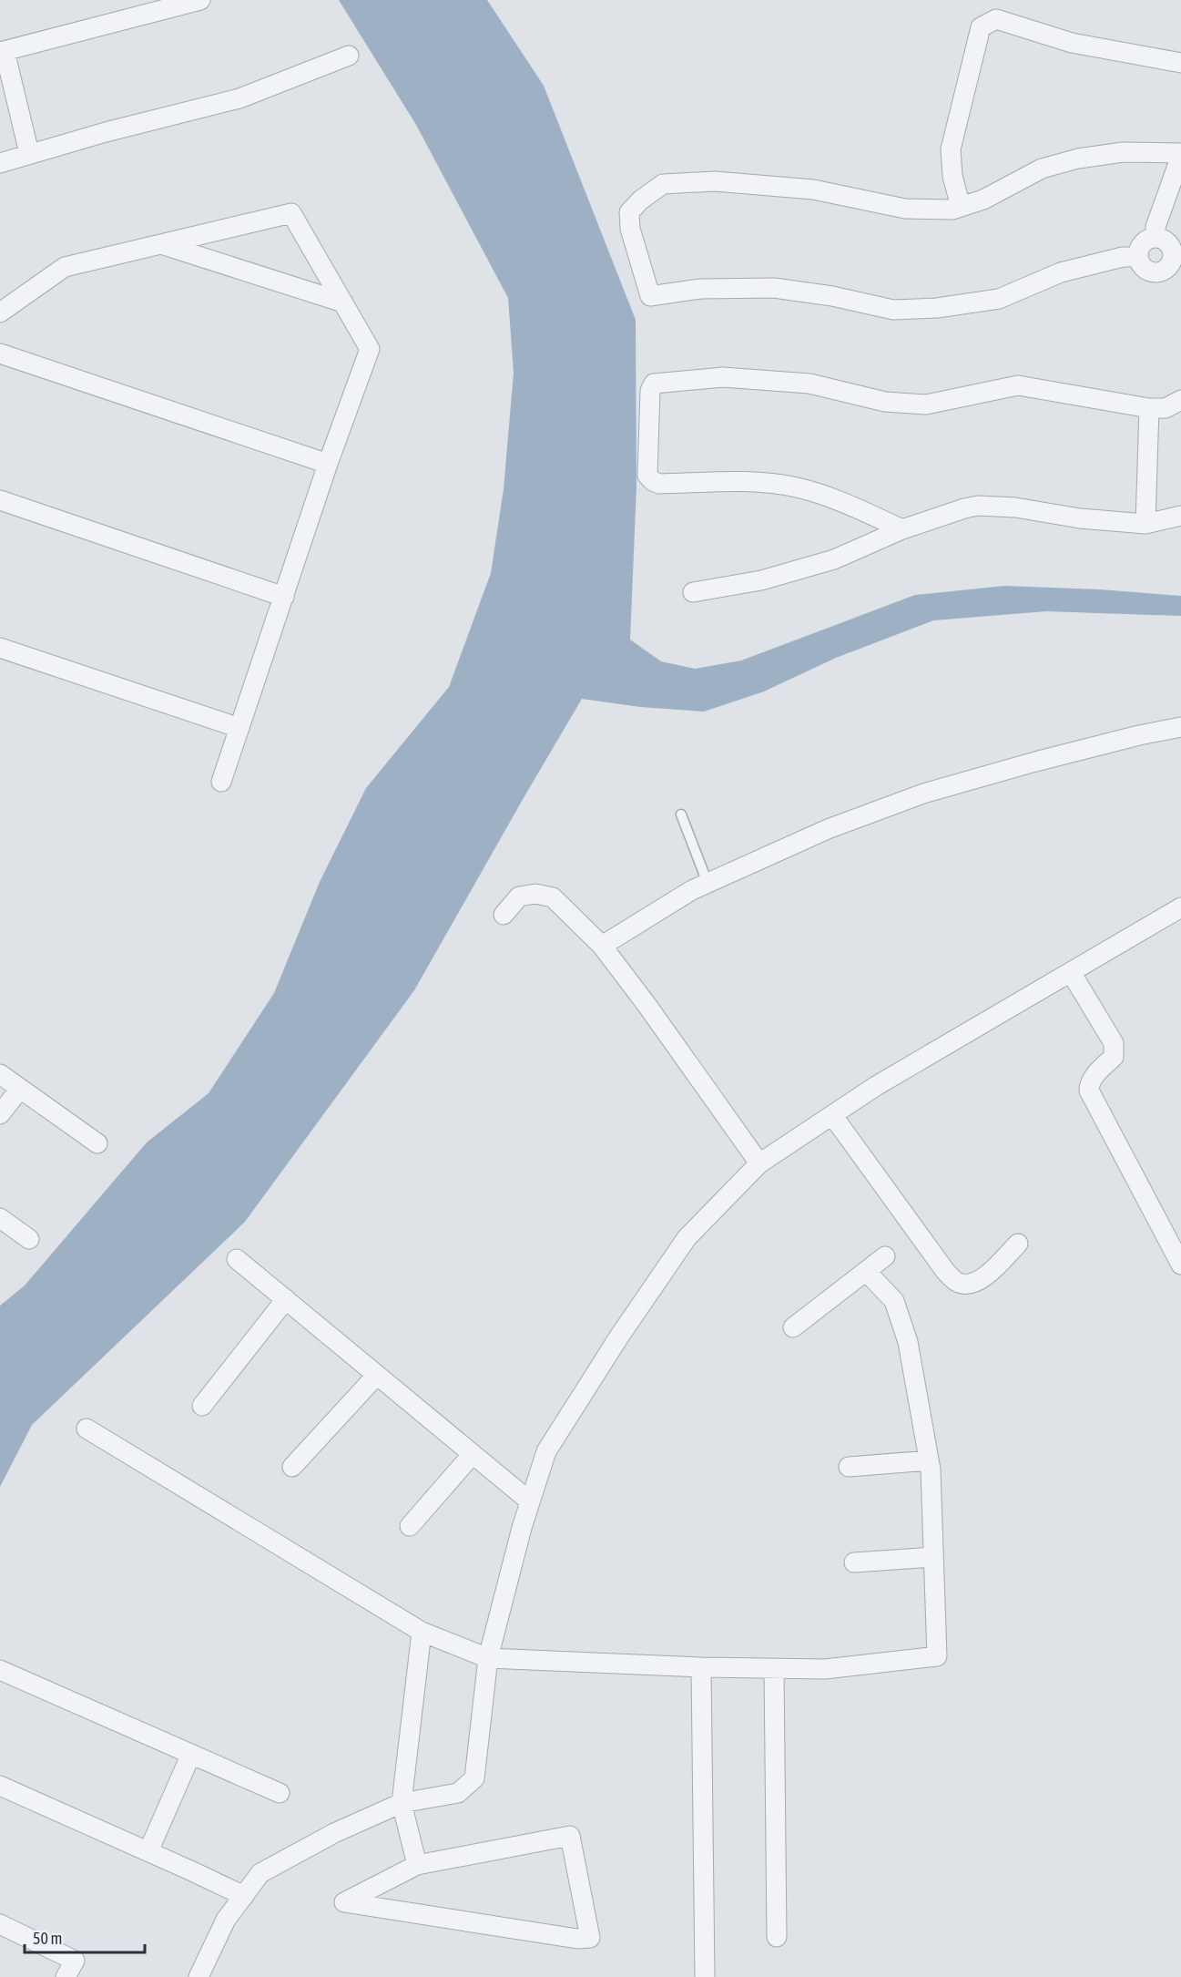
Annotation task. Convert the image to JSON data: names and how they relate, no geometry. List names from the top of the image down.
{
  "scale_bar": "50 m"
}
